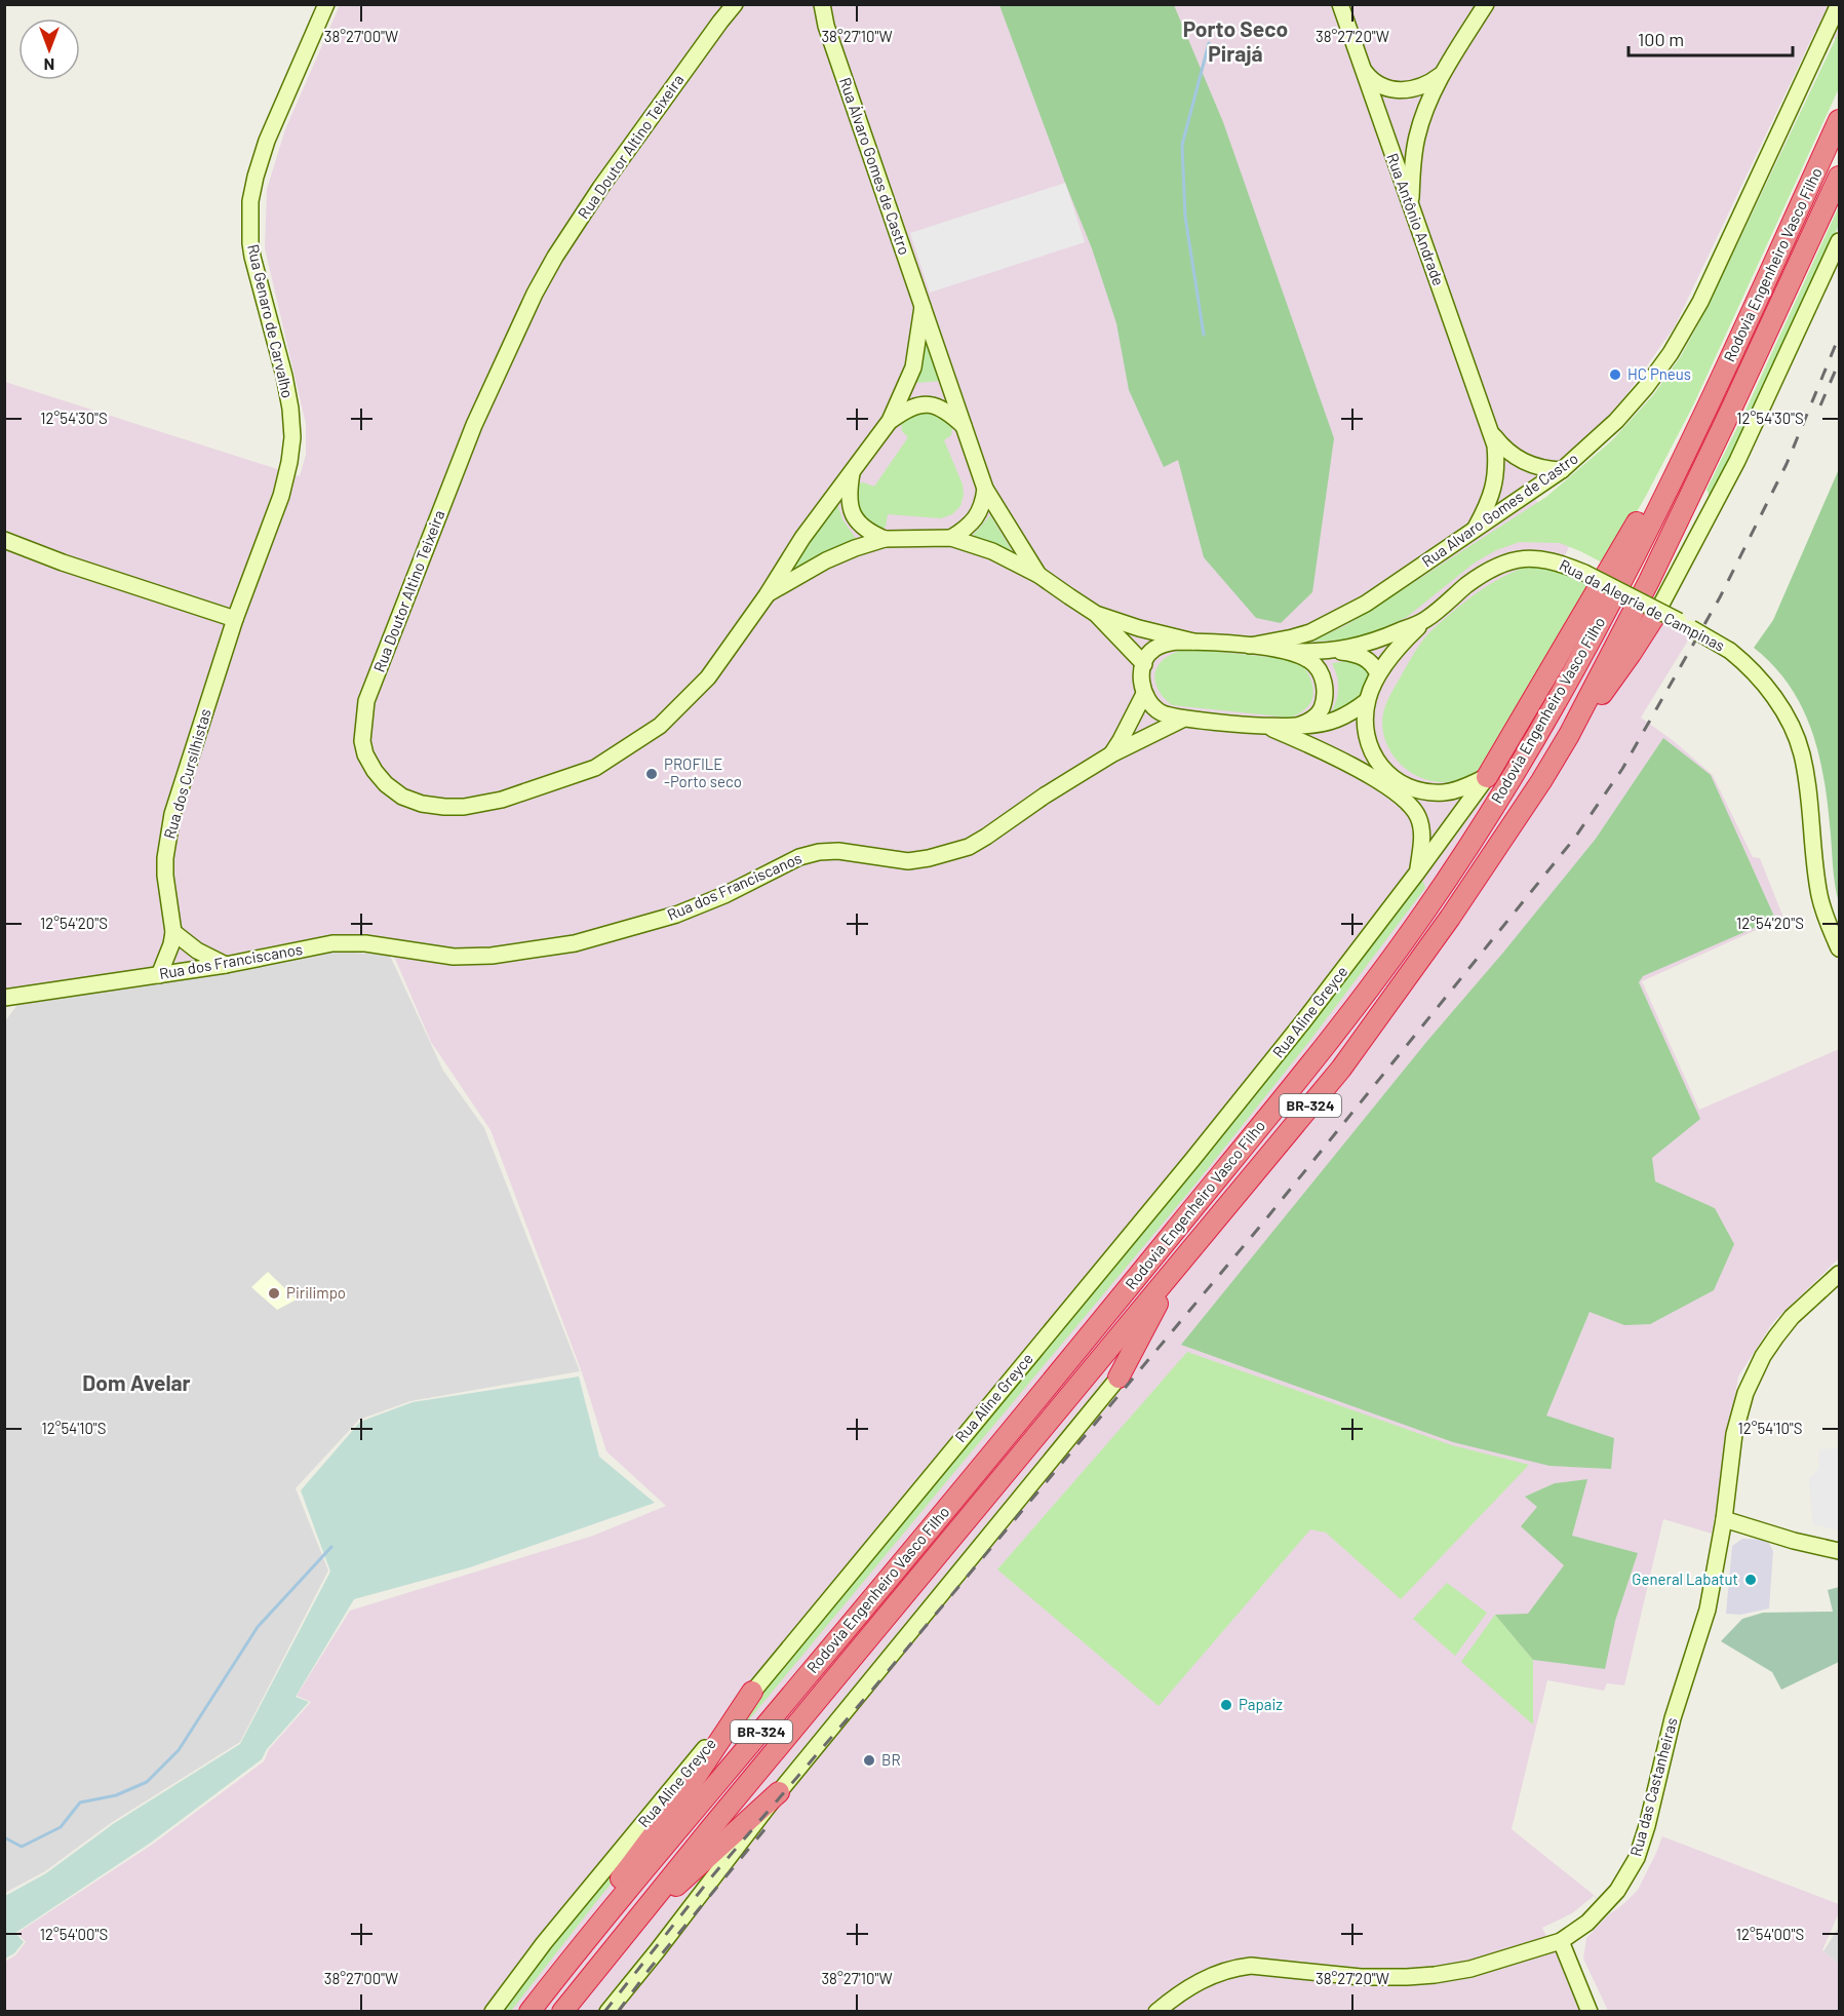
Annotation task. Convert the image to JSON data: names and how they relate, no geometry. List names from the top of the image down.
{
  "streets": {
    "highway": ["Rodovia Engenheiro Vasco Filho", "BR-324"],
    "main road": [
      "Rua Doutor Altino Teixeira",
      "Rua Álvaro Gomes de Castro",
      "Rua Antônio Andrade",
      "Rua Genaro de Carvalho",
      "Rua Alvaro Gomes de Castro",
      "Rua da Alegria de Campinas",
      "Rua dos Cursilhistas",
      "Rua dos Franciscanos",
      "Rua Aline Greyce",
      "Rua das Castanheiras"
    ]
  },
  "crossings": [
    ["Rua Doutor Altino Teixeira", "Rua Álvaro Gomes de Castro"],
    ["Rua Antônio Andrade", "Rua Alvaro Gomes de Castro"],
    ["Rua Genaro de Carvalho", "Rua dos Cursilhistas"],
    ["Rua dos Cursilhistas", "Rua dos Franciscanos"]
  ],
  "districts": ["Porto Seco Pirajá", "Dom Avelar"],
  "places": [
    "HC Pneus",
    "PROFILE -Porto seco",
    "Pirilimpo",
    "General Labatut",
    "Papaiz",
    "BR"
  ],
  "scale_bar": "100 m",
  "north": "bottom",
  "coordinates": [
    "38°27'00\"W",
    "38°27'10\"W",
    "38°27'20\"W",
    "12°54'30\"S",
    "12°54'20\"S",
    "12°54'10\"S",
    "12°54'00\"S"
  ]
}
